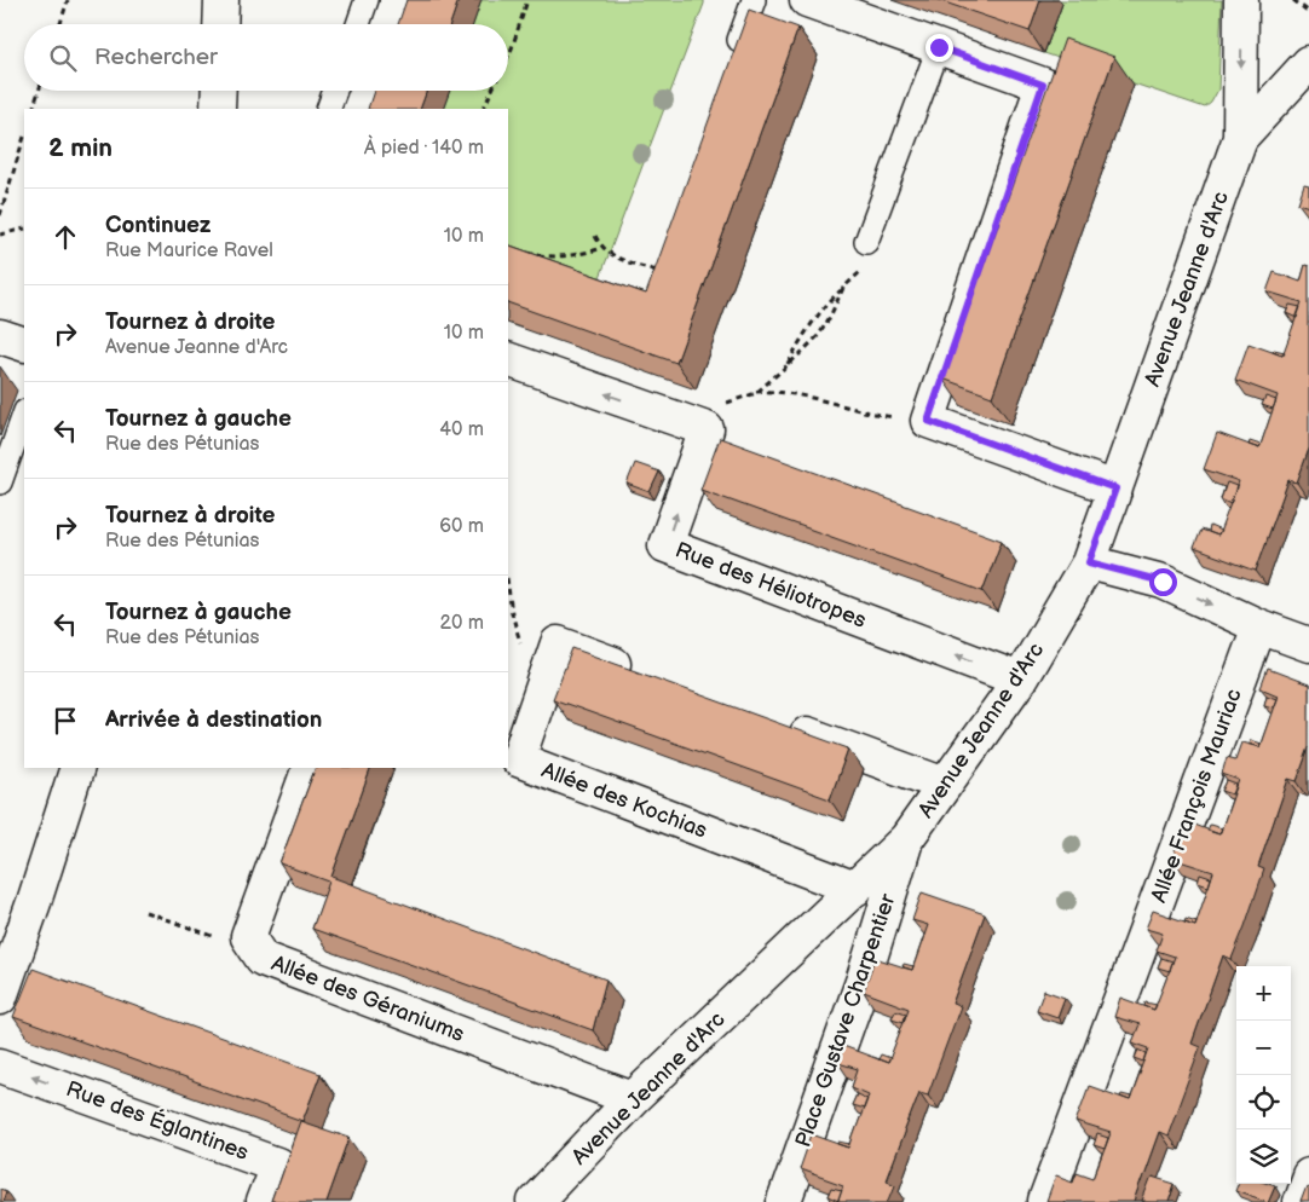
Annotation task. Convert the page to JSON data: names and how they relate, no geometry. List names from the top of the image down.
{
  "streets": {
    "street": [
      "Avenue Jeanne d'Arc",
      "Rue des Héliotropes",
      "Allée François Mauriac",
      "Allée des Kochias",
      "Allée des Géraniums",
      "Place Gustave Charpentier",
      "Rue des Églantines"
    ]
  },
  "crossings": [
    ["Avenue Jeanne d'Arc", "Rue des Héliotropes"],
    ["Avenue Jeanne d'Arc", "Allée des Kochias"],
    ["Avenue Jeanne d'Arc", "Allée des Géraniums"],
    ["Avenue Jeanne d'Arc", "Place Gustave Charpentier"]
  ],
  "one_way": ["Rue des Églantines"],
  "page": {
    "search": "Rechercher",
    "heading": ["2 min", "À pied · 140 m"],
    "list": [
      ["Continuez", "Rue Maurice Ravel", "10 m"],
      ["Tournez à droite", "Avenue Jeanne d'Arc", "10 m"],
      ["Tournez à gauche", "Rue des Pétunias", "40 m"],
      ["Tournez à droite", "Rue des Pétunias", "60 m"],
      ["Tournez à gauche", "Rue des Pétunias", "20 m"],
      "Arrivée à destination"
    ],
    "map_buttons": ["+", "−"]
  }
}
